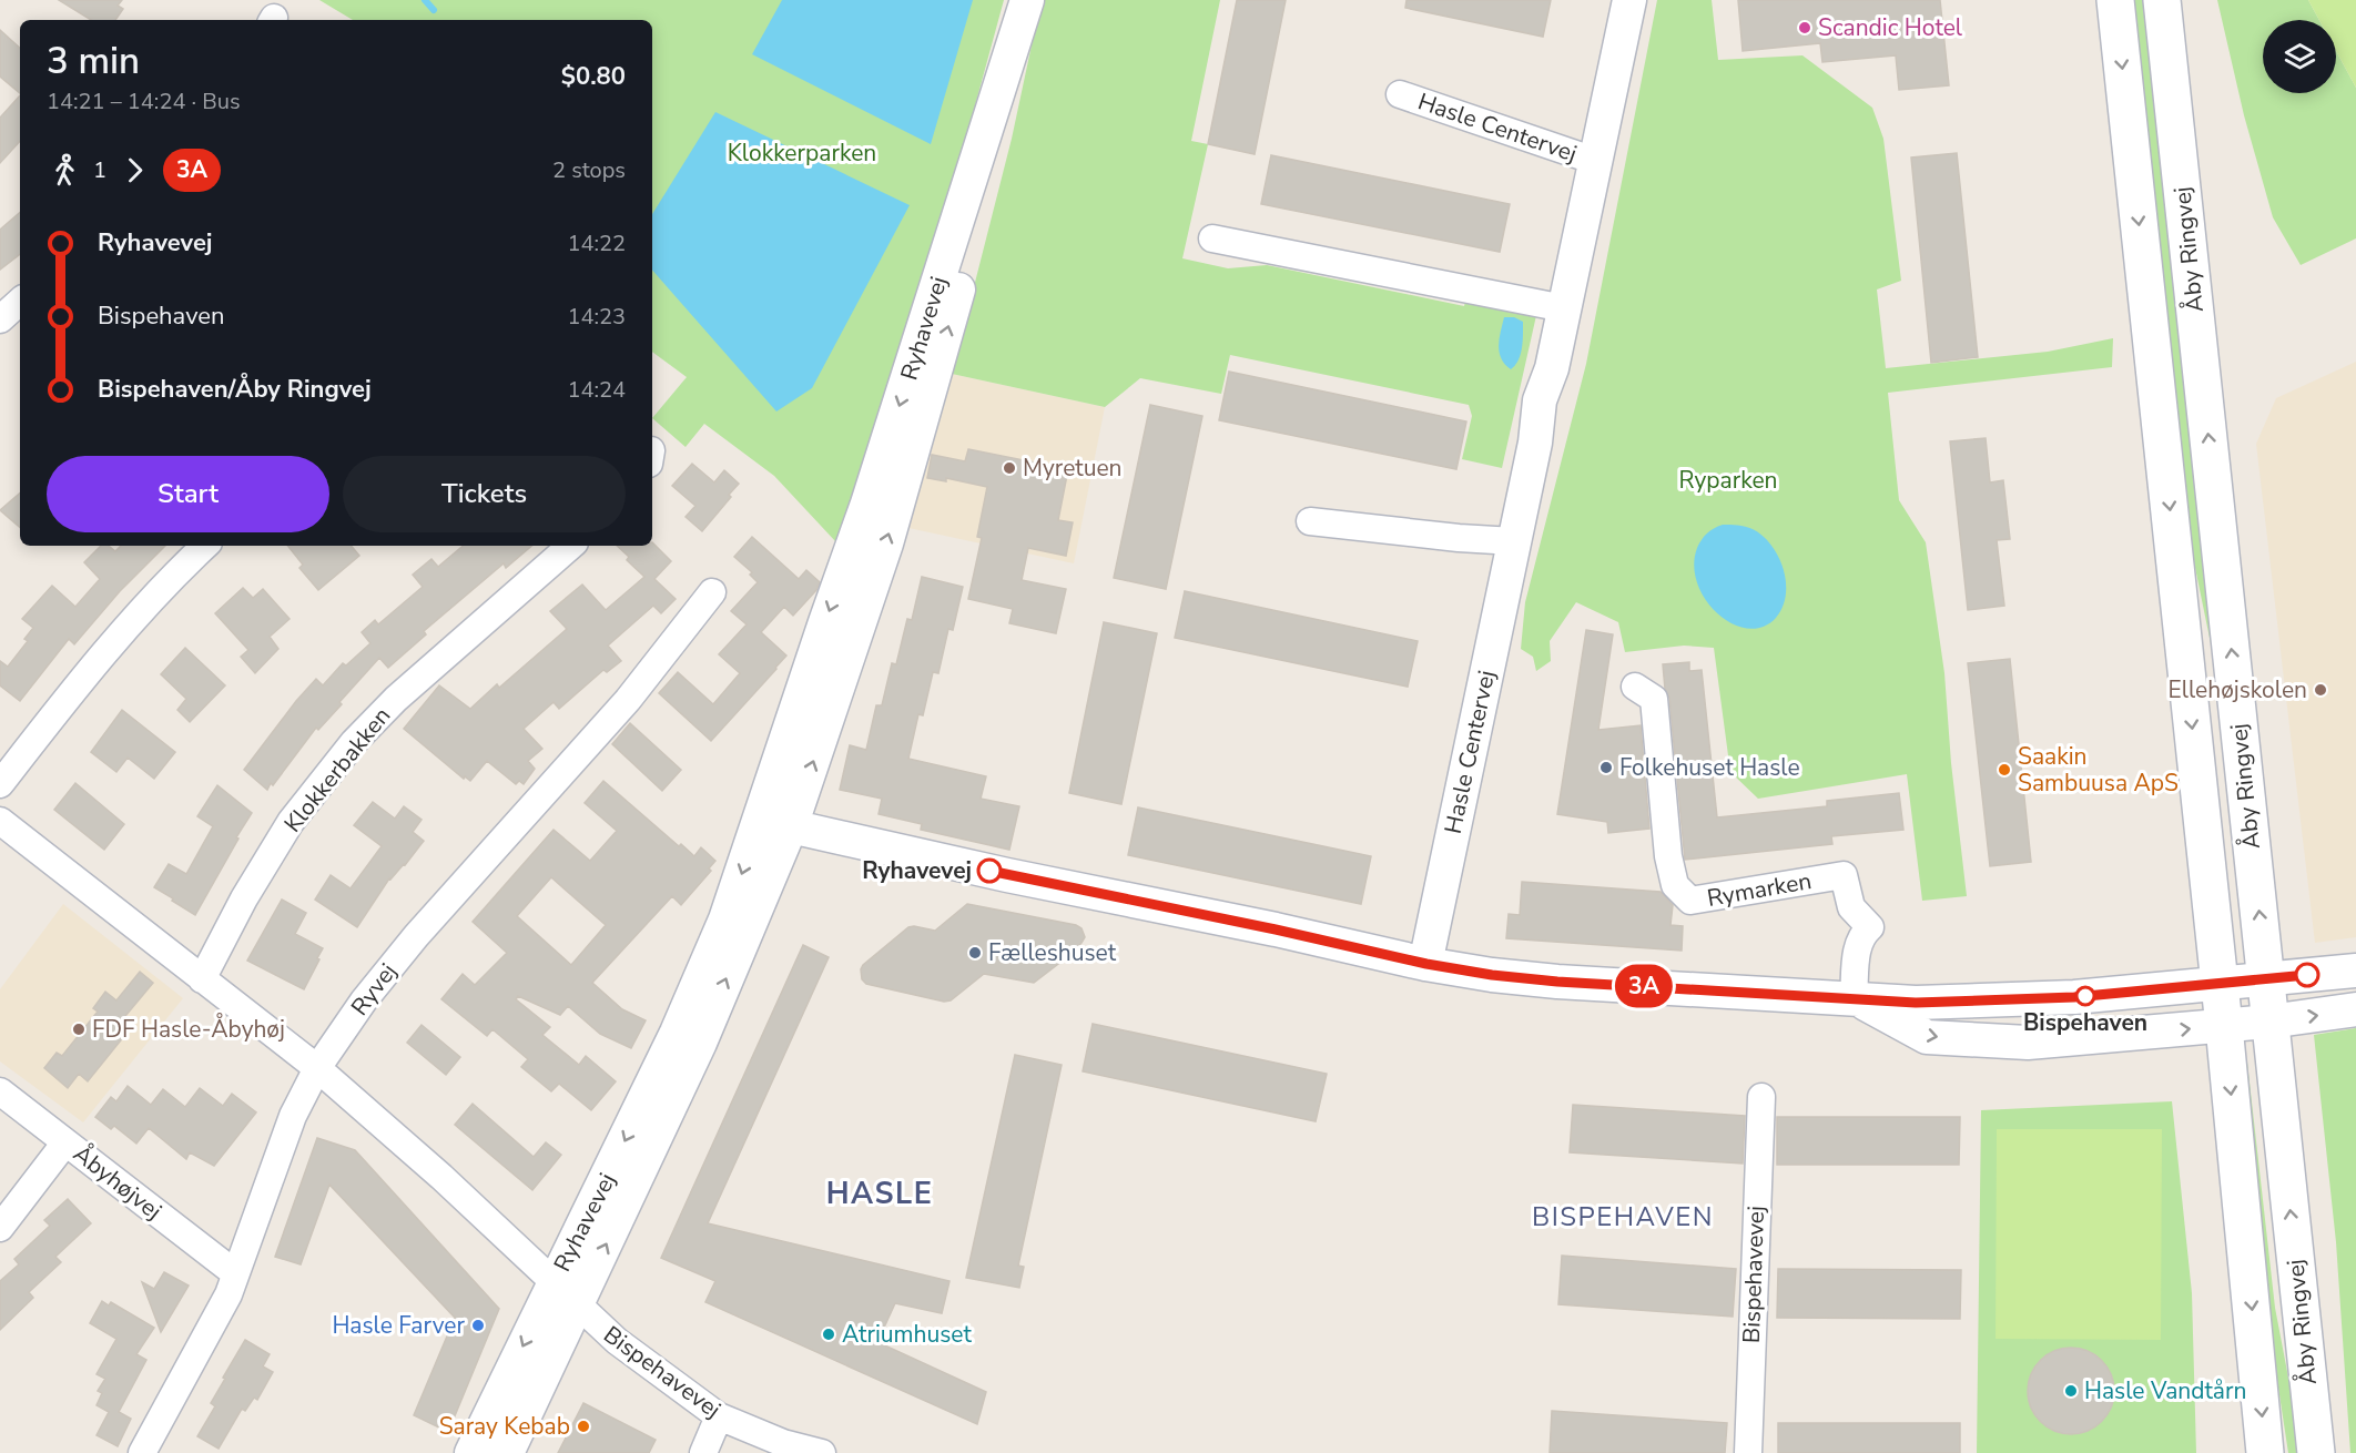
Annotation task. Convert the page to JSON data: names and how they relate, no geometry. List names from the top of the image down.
{
  "streets": {
    "main road": ["Åby Ringvej"],
    "street": [
      "Hasle Centervej",
      "Ryhavevej",
      "Klokkerbakken",
      "Rymarken",
      "Ryvej",
      "Åbyhøjvej",
      "Bispehavevej"
    ]
  },
  "crossings": [
    ["Ryhavevej", "Bispehavevej"],
    ["Ryvej", "Åbyhøjvej"]
  ],
  "districts": ["HASLE", "BISPEHAVEN"],
  "parks": ["Klokkerparken", "Ryparken"],
  "places": [
    "Scandic Hotel",
    "Myretuen",
    "Ellehøjskolen",
    "Folkehuset Hasle",
    "Saakin Sambuusa ApS",
    "Ryhavevej",
    "Fælleshuset",
    "Bispehaven",
    "FDF Hasle-Åbyhøj",
    "Hasle Farver",
    "Atriumhuset",
    "Hasle Vandtårn",
    "Saray Kebab"
  ],
  "lines": ["bus line 3A"],
  "page": {
    "on_map": "3A",
    "heading": ["3 min", "14:21 – 14:24 · Bus", "$0.80"],
    "legs": ["1", "3A", "2 stops"],
    "list": [
      {
        "name": "Ryhavevej",
        "value": "14:22"
      },
      {
        "name": "Bispehaven",
        "value": "14:23"
      },
      {
        "name": "Bispehaven/Åby Ringvej",
        "value": "14:24"
      }
    ],
    "buttons": ["Start", "Tickets"]
  }
}
